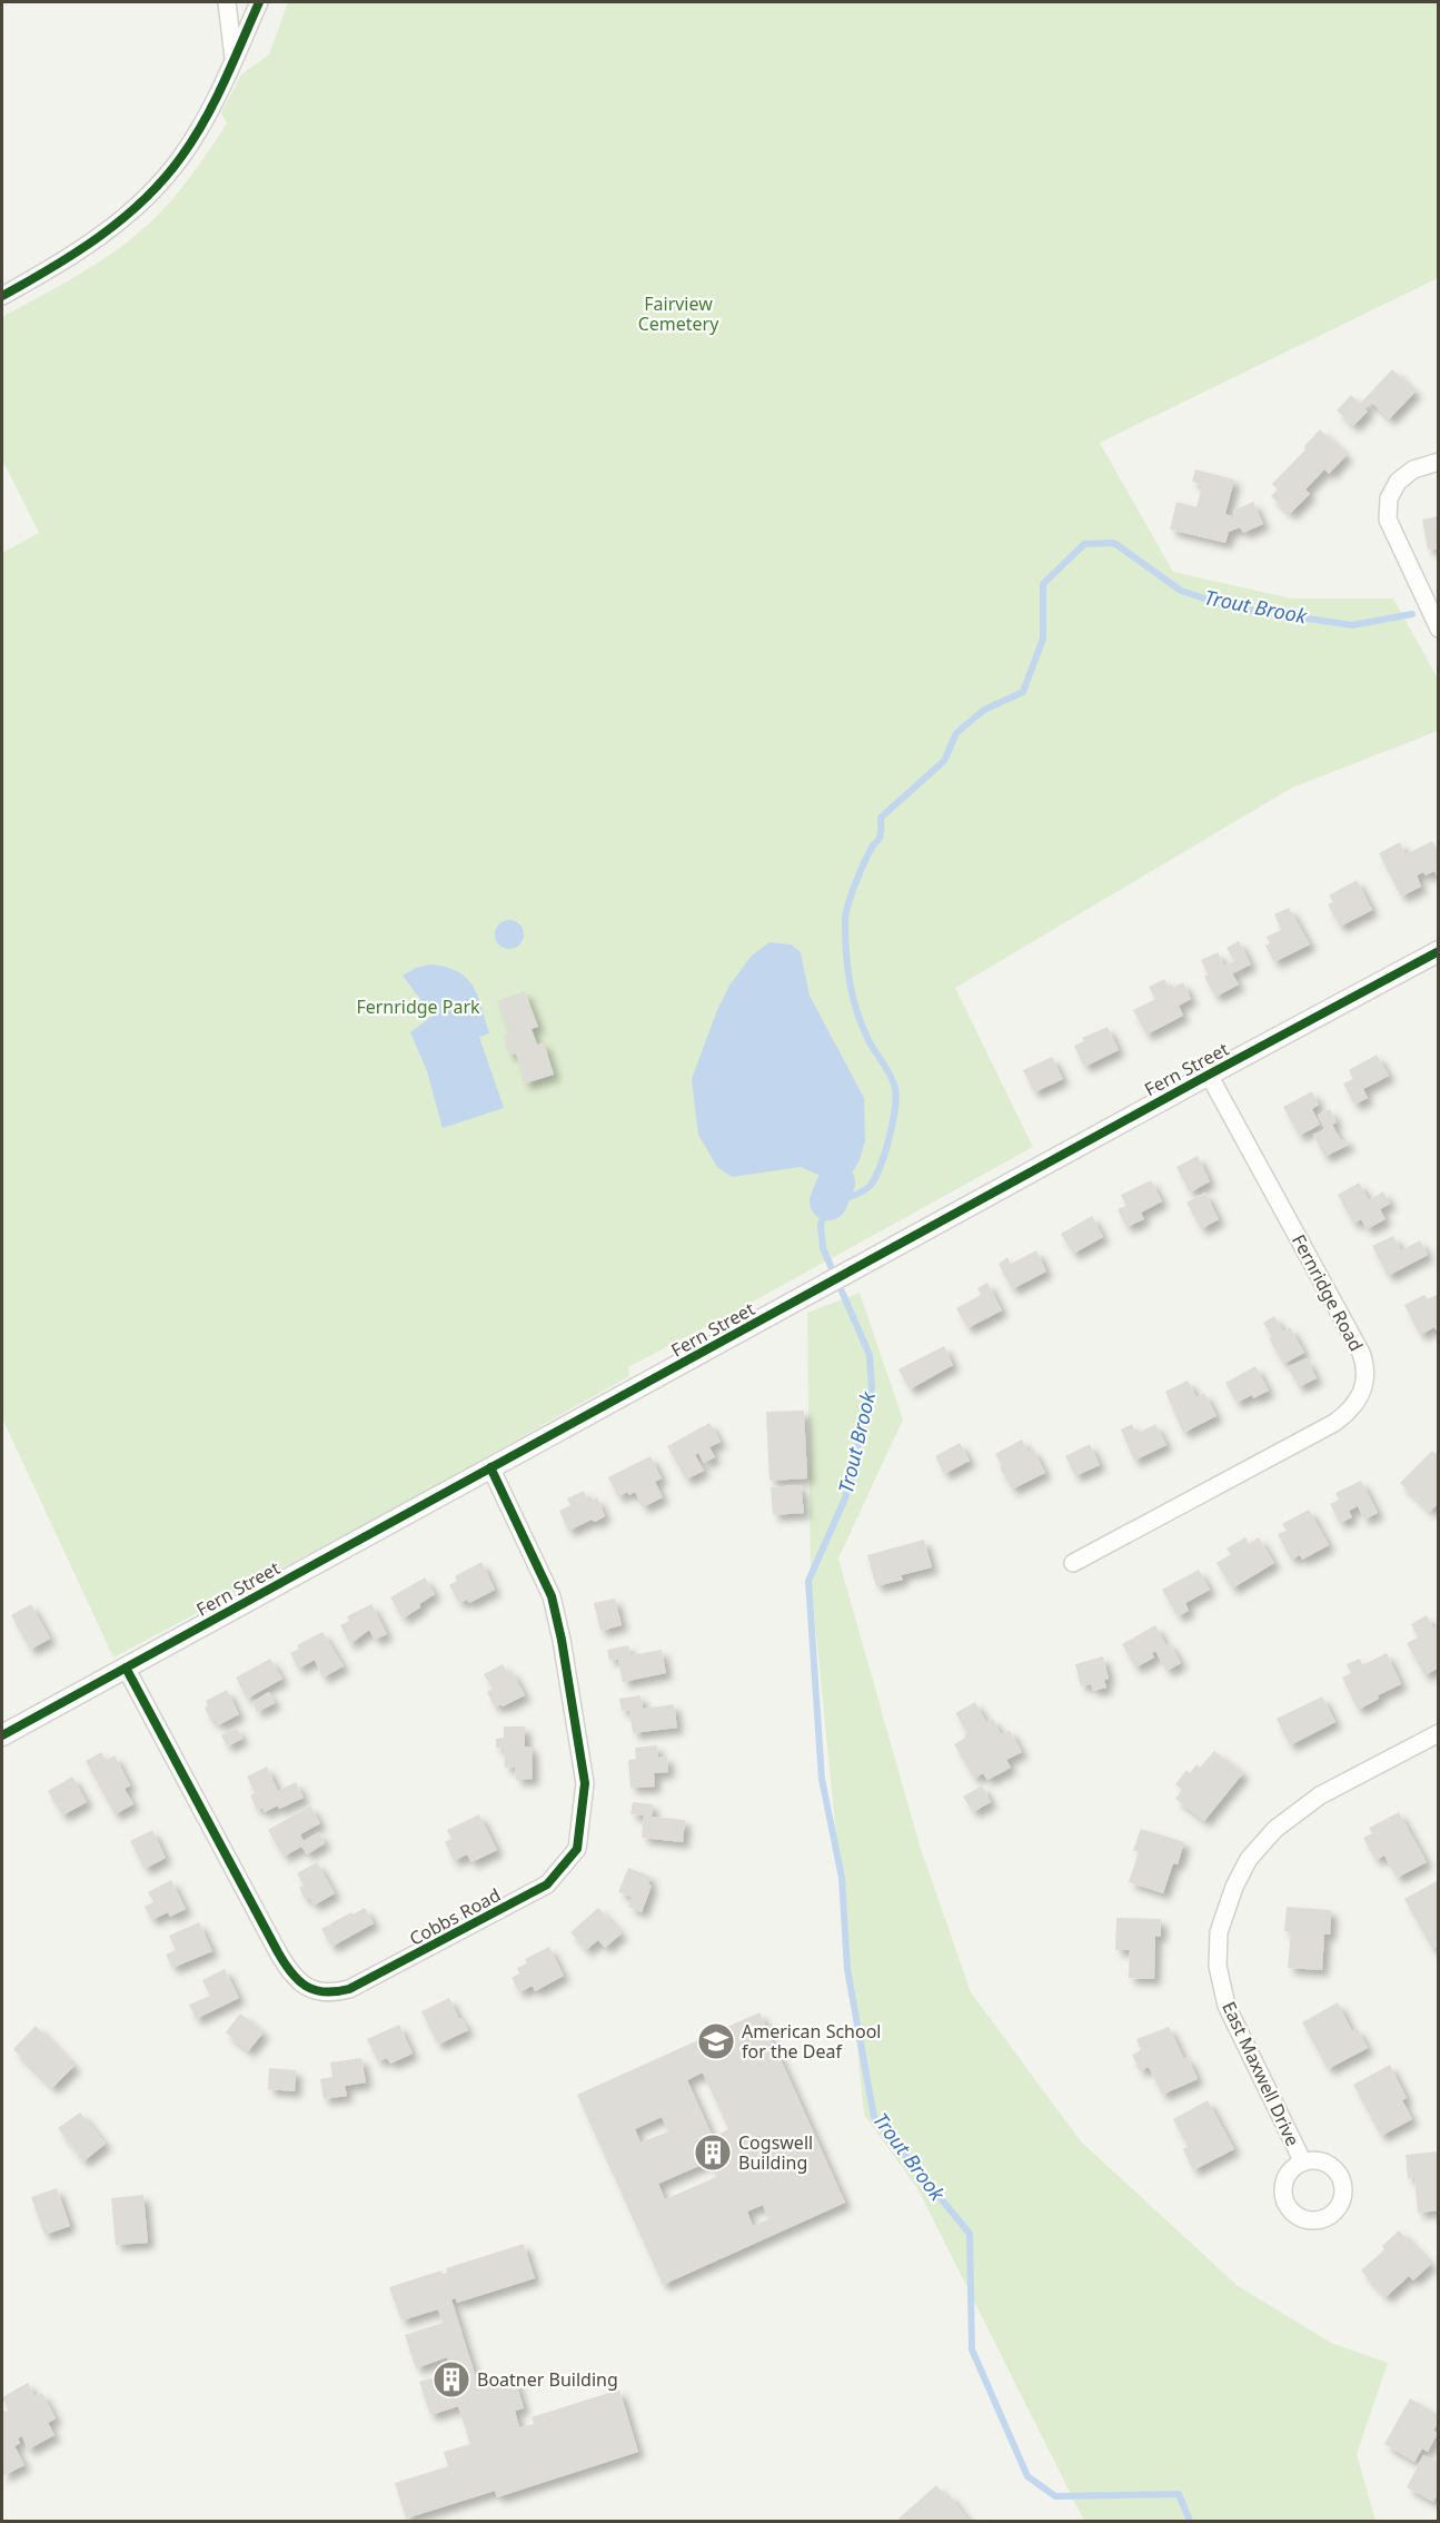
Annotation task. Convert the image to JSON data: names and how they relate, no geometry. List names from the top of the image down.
{
  "streets": {
    "street": [
      "Fern Street",
      "Fernridge Road",
      "Cobbs Road",
      "East Maxwell Drive"
    ]
  },
  "crossings": [
    ["Fern Street", "Fernridge Road"],
    ["Fern Street", "Cobbs Road"]
  ],
  "water": ["Trout Brook"],
  "parks": ["Fairview Cemetery", "Fernridge Park"],
  "places": {
    "school or university": ["American School for the Deaf"],
    "building": ["Cogswell Building", "Boatner Building"]
  }
}
